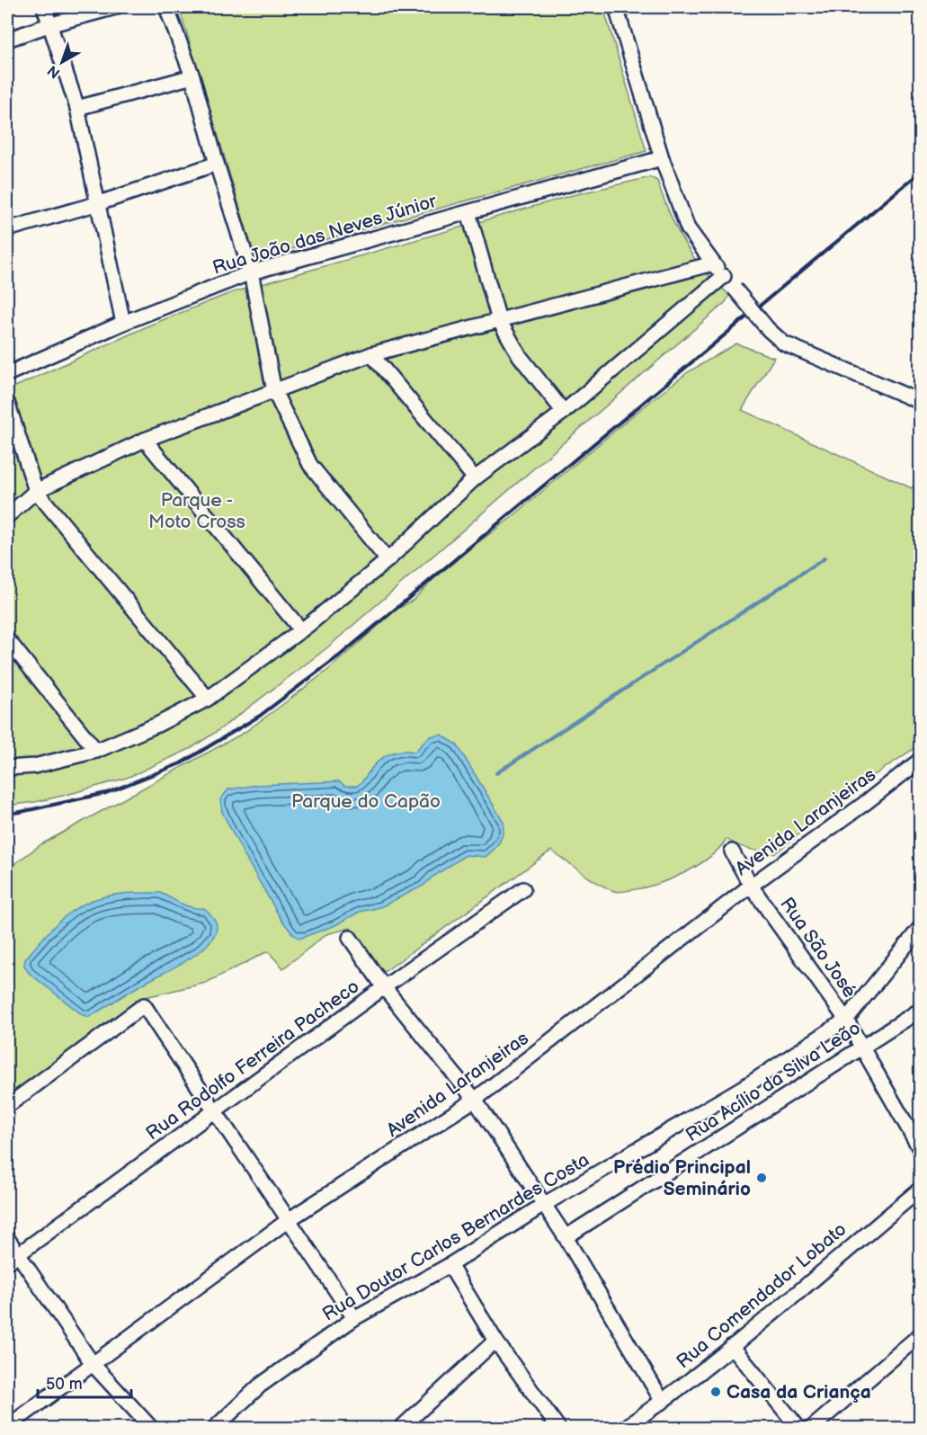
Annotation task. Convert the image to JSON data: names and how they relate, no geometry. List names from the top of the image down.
{
  "streets": {
    "street": [
      "Rua João das Neves Júnior",
      "Avenida Laranjeiras",
      "Rua São José",
      "Rua Rodolfo Ferreira Pacheco",
      "Rua Acílio da Silva Leão",
      "Rua Doutor Carlos Bernardes Costa",
      "Rua Comendador Lobato"
    ]
  },
  "crossings": [
    ["Avenida Laranjeiras", "Rua São José"],
    ["Rua São José", "Rua Acílio da Silva Leão"],
    ["Rua São José", "Rua Doutor Carlos Bernardes Costa"]
  ],
  "parks": ["Parque - Moto Cross", "Parque do Capão"],
  "places": ["Prédio Principal Seminário", "Casa da Criança"],
  "scale_bar": "50 m",
  "north": "bottom left"
}
